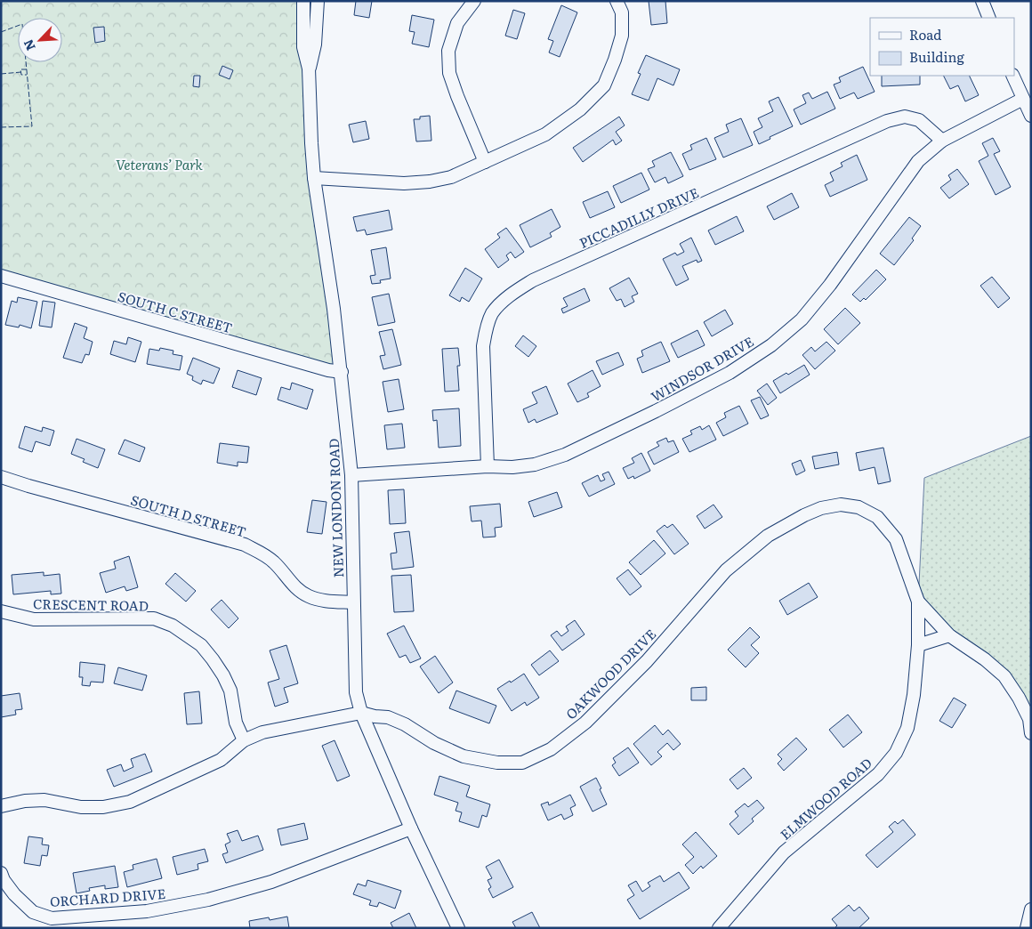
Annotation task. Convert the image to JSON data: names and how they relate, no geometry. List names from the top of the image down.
{
  "streets": {
    "street": [
      "PICCADILLY DRIVE",
      "SOUTH C STREET",
      "WINDSOR DRIVE",
      "NEW LONDON ROAD",
      "SOUTH D STREET",
      "CRESCENT ROAD",
      "OAKWOOD DRIVE",
      "ELMWOOD ROAD",
      "ORCHARD DRIVE"
    ]
  },
  "crossings": [
    ["PICCADILLY DRIVE", "WINDSOR DRIVE"],
    ["SOUTH C STREET", "NEW LONDON ROAD"],
    ["WINDSOR DRIVE", "NEW LONDON ROAD"],
    ["NEW LONDON ROAD", "SOUTH D STREET"],
    ["NEW LONDON ROAD", "OAKWOOD DRIVE"],
    ["NEW LONDON ROAD", "ORCHARD DRIVE"],
    ["CRESCENT ROAD", "OAKWOOD DRIVE"],
    ["OAKWOOD DRIVE", "ELMWOOD ROAD"]
  ],
  "parks": ["Veterans’ Park"],
  "legend": ["Road", "Building"],
  "north": "bottom left"
}
